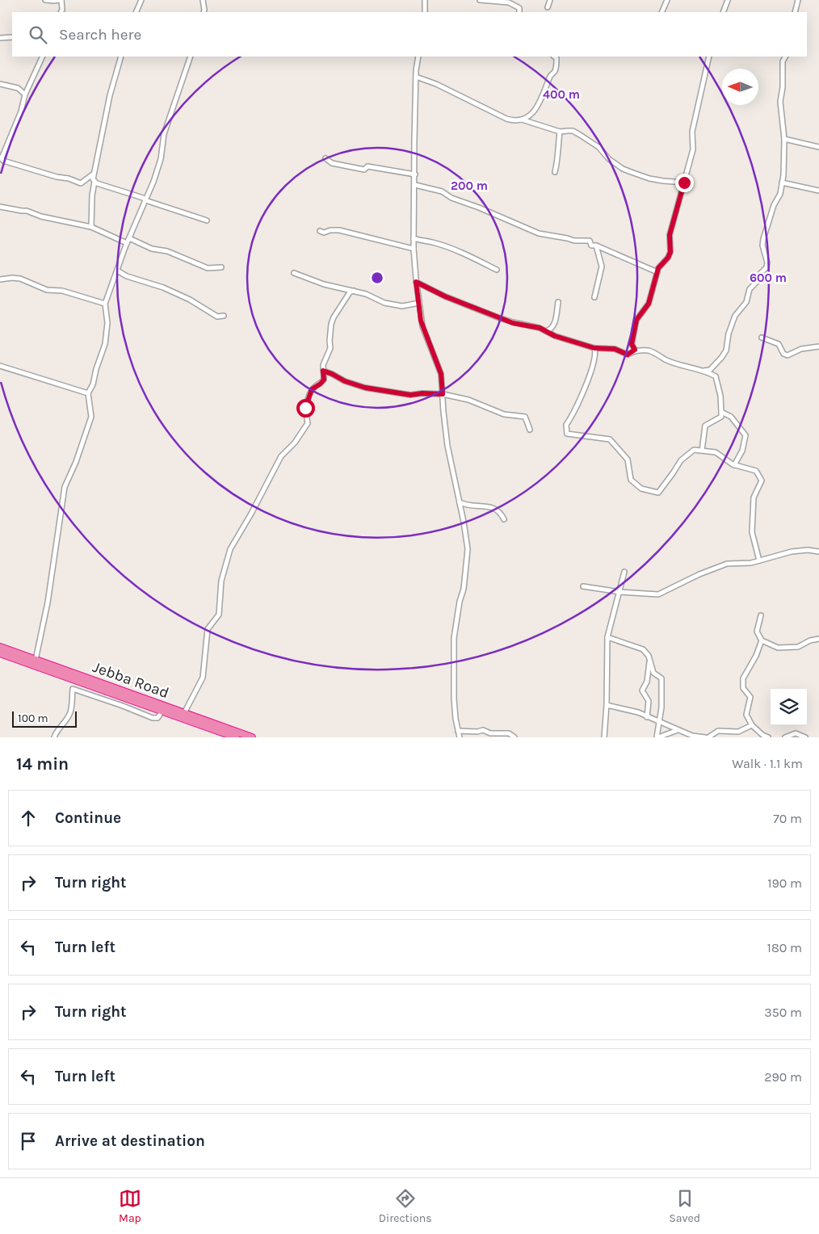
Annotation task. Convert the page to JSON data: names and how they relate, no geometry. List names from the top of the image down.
{
  "streets": {
    "highway": ["Jebba Road"]
  },
  "scale_bar": "100 m",
  "north": "left",
  "page": {
    "search": "Search here",
    "scale": "100 m",
    "heading": ["14 min", "Walk · 1.1 km"],
    "list": [
      ["Continue", "70 m"],
      ["Turn right", "190 m"],
      ["Turn left", "180 m"],
      ["Turn right", "350 m"],
      ["Turn left", "290 m"],
      "Arrive at destination"
    ],
    "nav": ["Map", "Directions", "Saved"]
  },
  "rings": ["400 m", "200 m", "600 m"]
}
